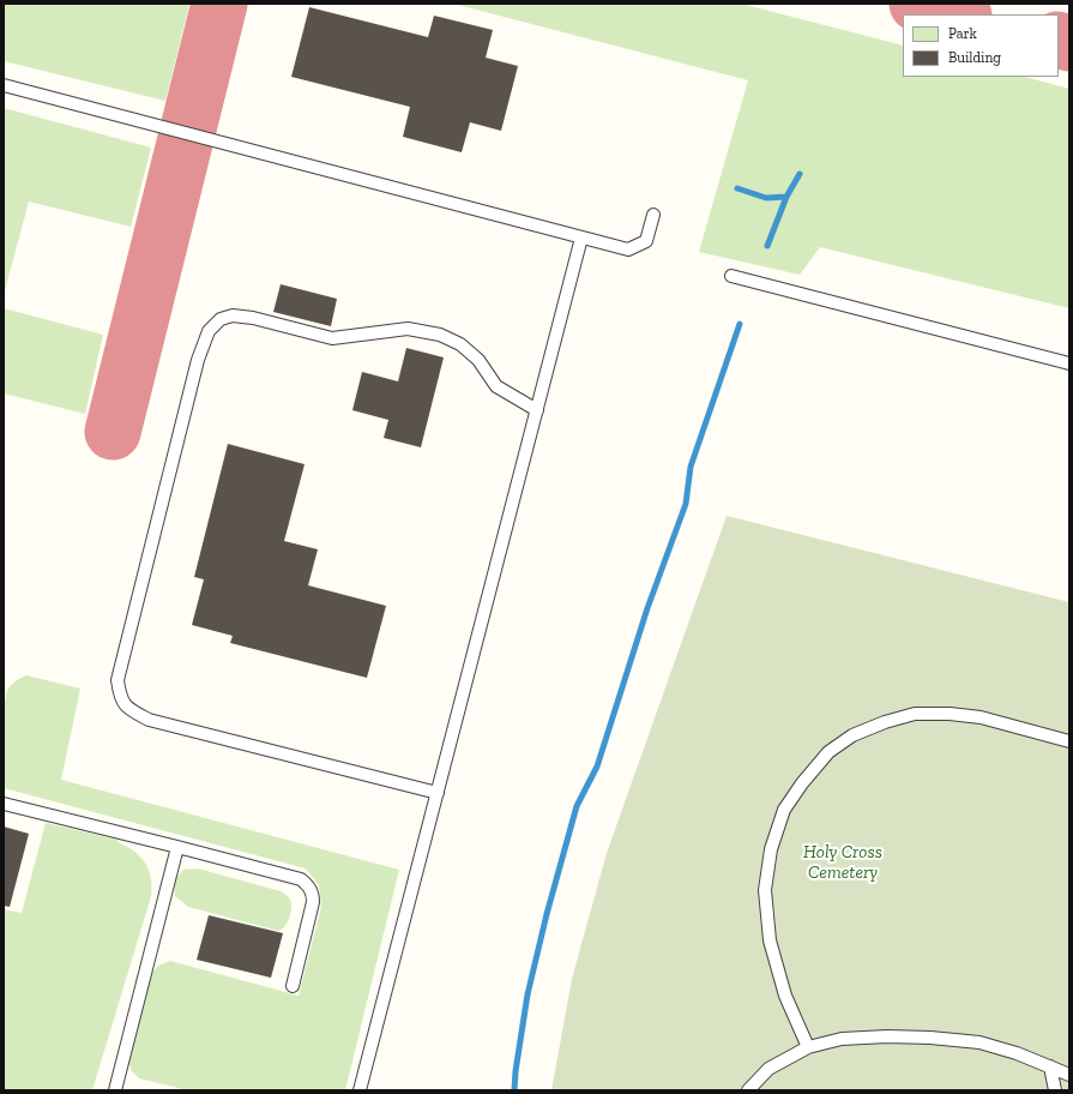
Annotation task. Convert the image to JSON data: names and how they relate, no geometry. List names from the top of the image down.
{
  "parks": ["Holy Cross Cemetery"],
  "legend": ["Park", "Building"]
}
